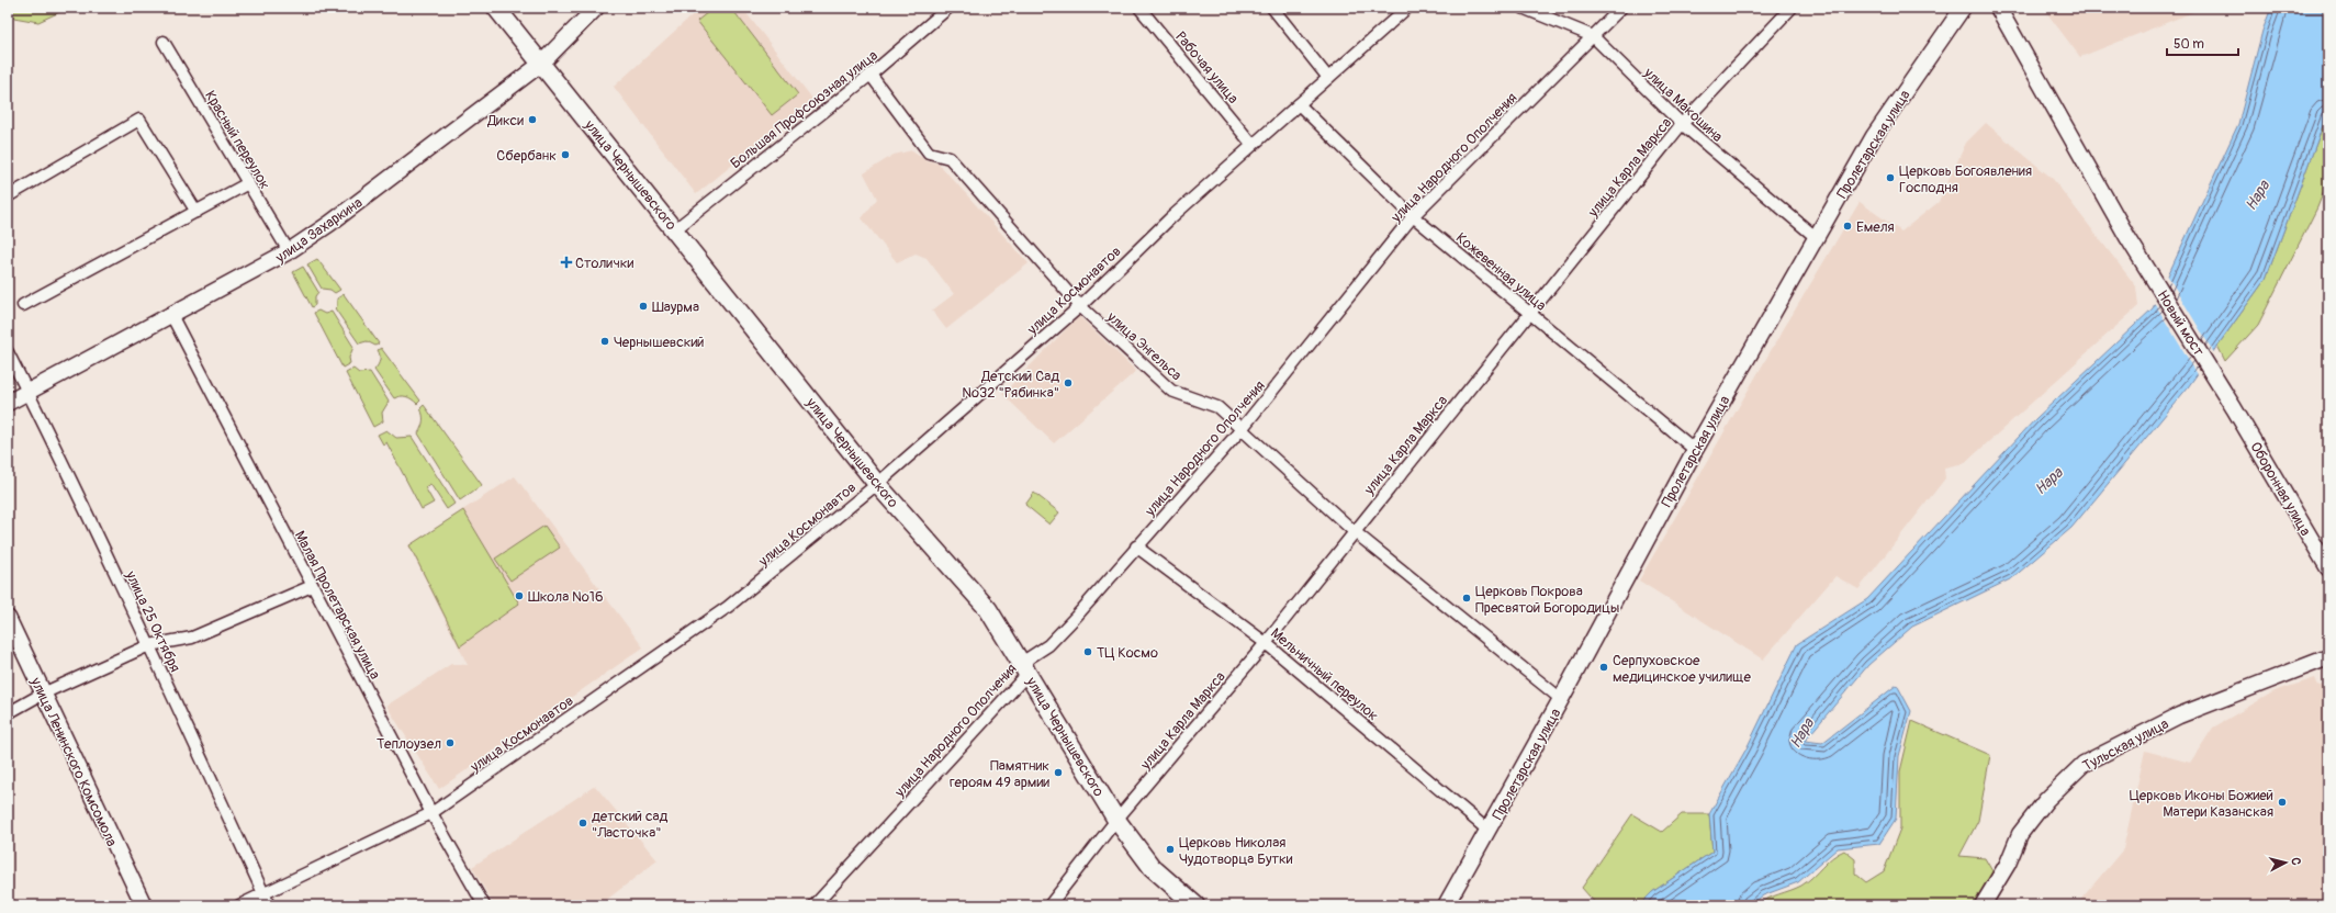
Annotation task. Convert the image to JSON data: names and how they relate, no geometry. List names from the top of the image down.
{
  "streets": {
    "main road": ["улица Чернышевского"],
    "street": [
      "Рабочая улица",
      "улица Макошина",
      "Большая Профсоюзная улица",
      "Красный переулок",
      "Пролетарская улица",
      "улица Народного Ополчения",
      "улица Карла Маркса",
      "улица Захаркина",
      "Кожевенная улица",
      "улица Космонавтов",
      "Новый мост",
      "улица Энгельса",
      "Оборонная улица",
      "Малая Пролетарская улица",
      "улица 25 Октября",
      "Мельничный переулок",
      "Тульская улица",
      "улица Ленинского Комсомола"
    ]
  },
  "crossings": [
    ["Рабочая улица", "улица Космонавтов"],
    ["улица Макошина", "Пролетарская улица"],
    ["улица Макошина", "улица Народного Ополчения"],
    ["улица Макошина", "улица Карла Маркса"],
    ["Большая Профсоюзная улица", "улица Чернышевского"],
    ["Большая Профсоюзная улица", "улица Энгельса"],
    ["Красный переулок", "улица Захаркина"],
    ["Пролетарская улица", "Кожевенная улица"],
    ["Пролетарская улица", "улица Энгельса"],
    ["Пролетарская улица", "Мельничный переулок"],
    ["улица Народного Ополчения", "улица Чернышевского"],
    ["улица Народного Ополчения", "Кожевенная улица"],
    ["улица Народного Ополчения", "улица Энгельса"],
    ["улица Народного Ополчения", "Мельничный переулок"],
    ["улица Карла Маркса", "улица Чернышевского"],
    ["улица Карла Маркса", "Кожевенная улица"],
    ["улица Карла Маркса", "улица Энгельса"],
    ["улица Карла Маркса", "Мельничный переулок"],
    ["улица Чернышевского", "улица Захаркина"],
    ["улица Чернышевского", "улица Космонавтов"],
    ["улица Захаркина", "Малая Пролетарская улица"],
    ["улица Захаркина", "улица 25 Октября"],
    ["Кожевенная улица", "улица Космонавтов"],
    ["улица Космонавтов", "улица Энгельса"],
    ["улица Космонавтов", "Малая Пролетарская улица"],
    ["улица Космонавтов", "улица 25 Октября"],
    ["Новый мост", "Оборонная улица"]
  ],
  "water": ["Нара"],
  "places": {
    "other": [
      "Дикси",
      "Сбербанк",
      "Церковь Богоявления Господня",
      "Емеля",
      "Шаурма",
      "Чернышевский",
      "Детский Сад №32 \"Рябинка\"",
      "Школа №16",
      "Церковь Покрова Пресвятой Богородицы",
      "ТЦ Космо",
      "Серпуховское медицинское училище",
      "Теплоузел",
      "Памятник героям 49 армии",
      "Церковь Иконы Божией Матери Казанская",
      "детский сад \"Ласточка\"",
      "Церковь Николая Чудотворца Бутки"
    ],
    "health": ["Столички"]
  },
  "scale_bar": "50 m",
  "north": "right"
}
